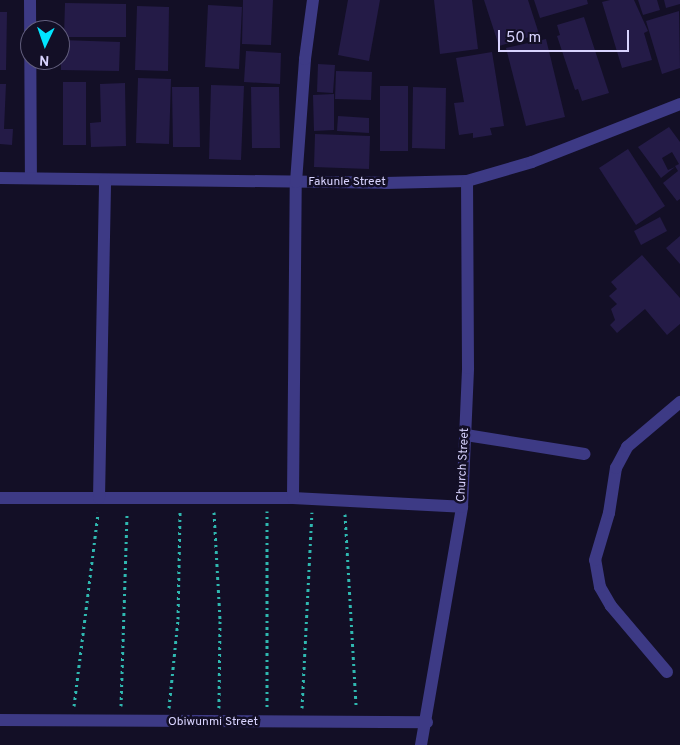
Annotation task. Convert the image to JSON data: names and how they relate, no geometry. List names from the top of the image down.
{
  "streets": {
    "street": ["Fakunle Street", "Church Street", "Obiwunmi Street"]
  },
  "crossings": [
    ["Fakunle Street", "Church Street"],
    ["Church Street", "Obiwunmi Street"]
  ],
  "scale_bar": "50 m",
  "north": "bottom"
}
